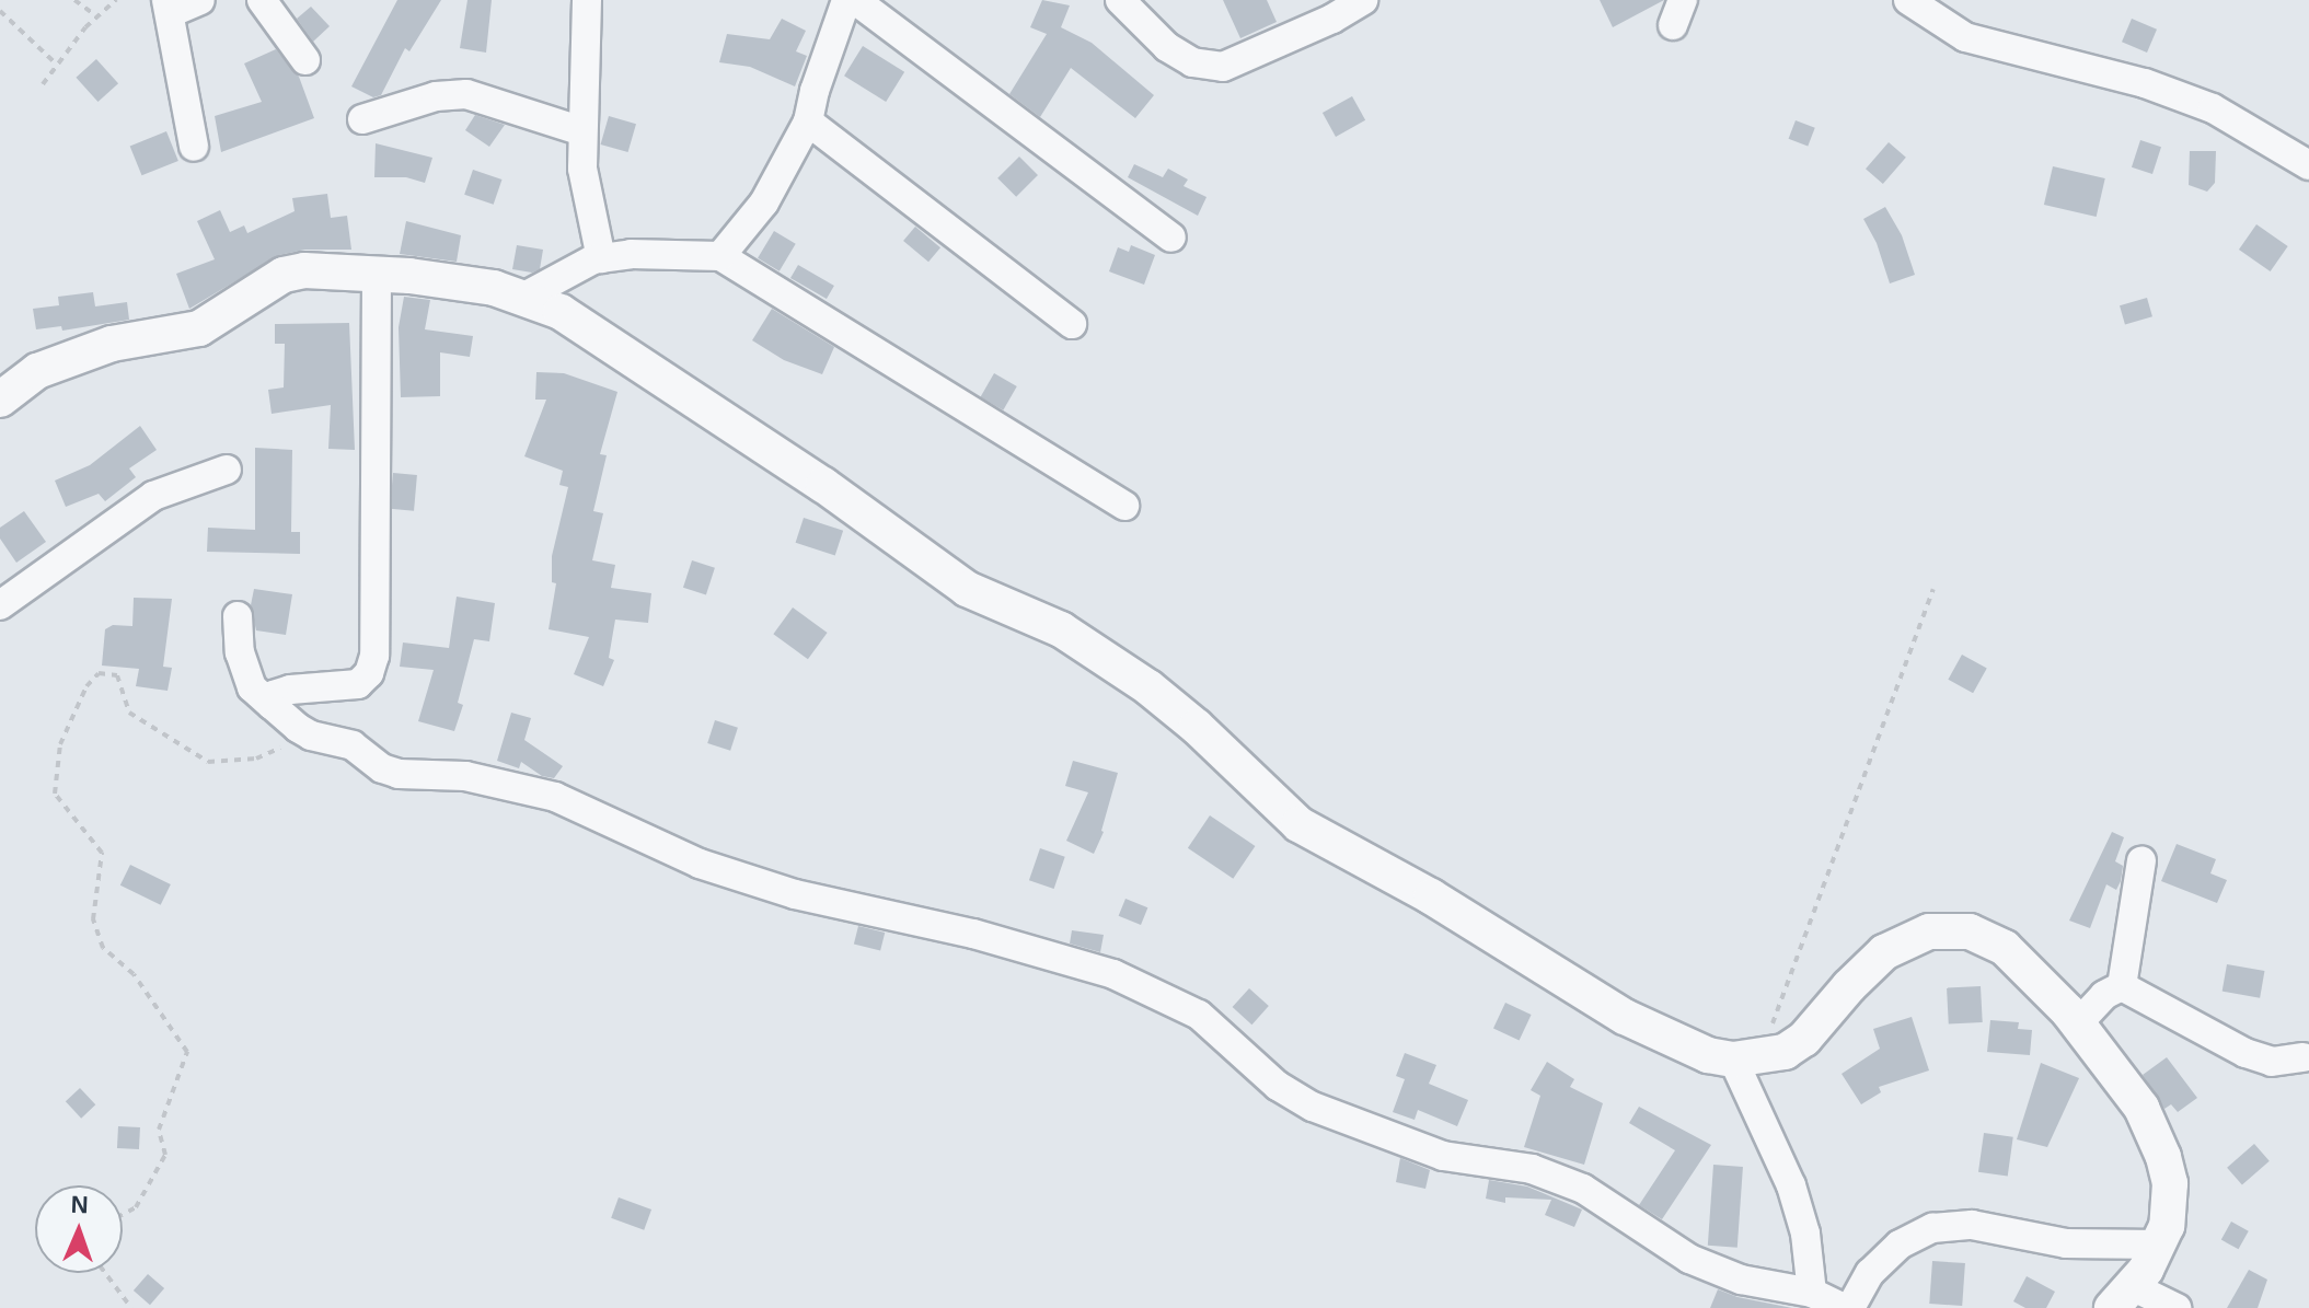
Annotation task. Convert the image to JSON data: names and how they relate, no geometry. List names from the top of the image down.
{
  "north": "top"
}
